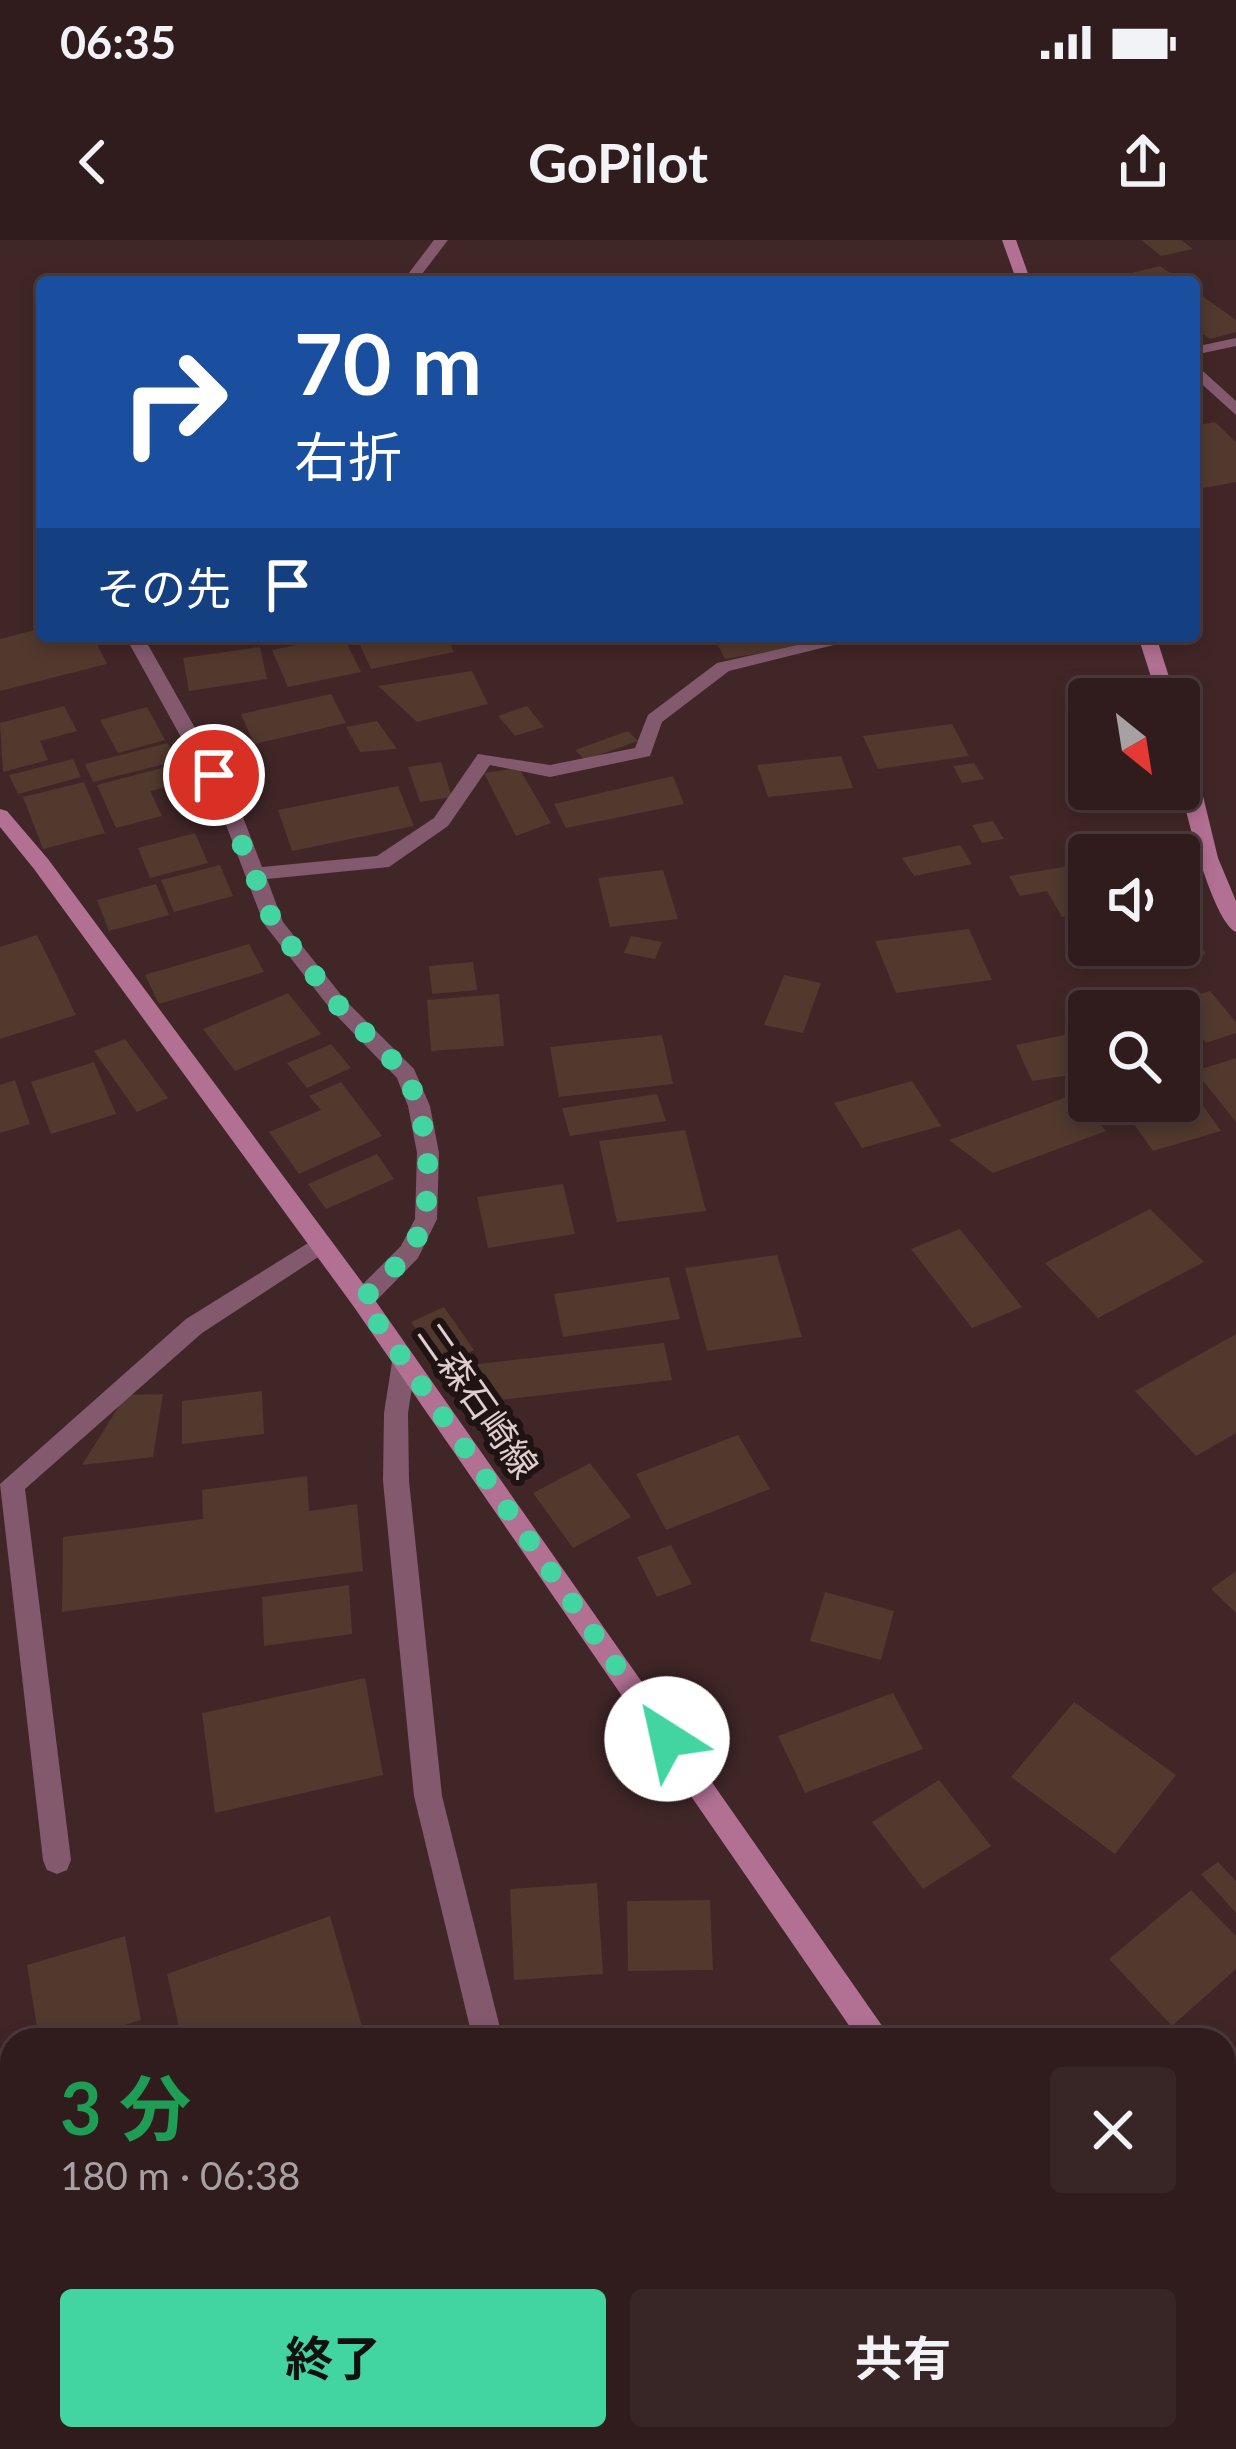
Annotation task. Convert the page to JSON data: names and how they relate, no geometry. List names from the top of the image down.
{
  "streets": {
    "main road": ["二森石崎線"]
  },
  "north": "bottom right",
  "page": {
    "status": "06:35",
    "header": "GoPilot",
    "turn": ["70 m", "右折"],
    "then": "その先",
    "heading": ["3 分", "180 m · 06:38"],
    "buttons": ["終了", "共有"]
  }
}
